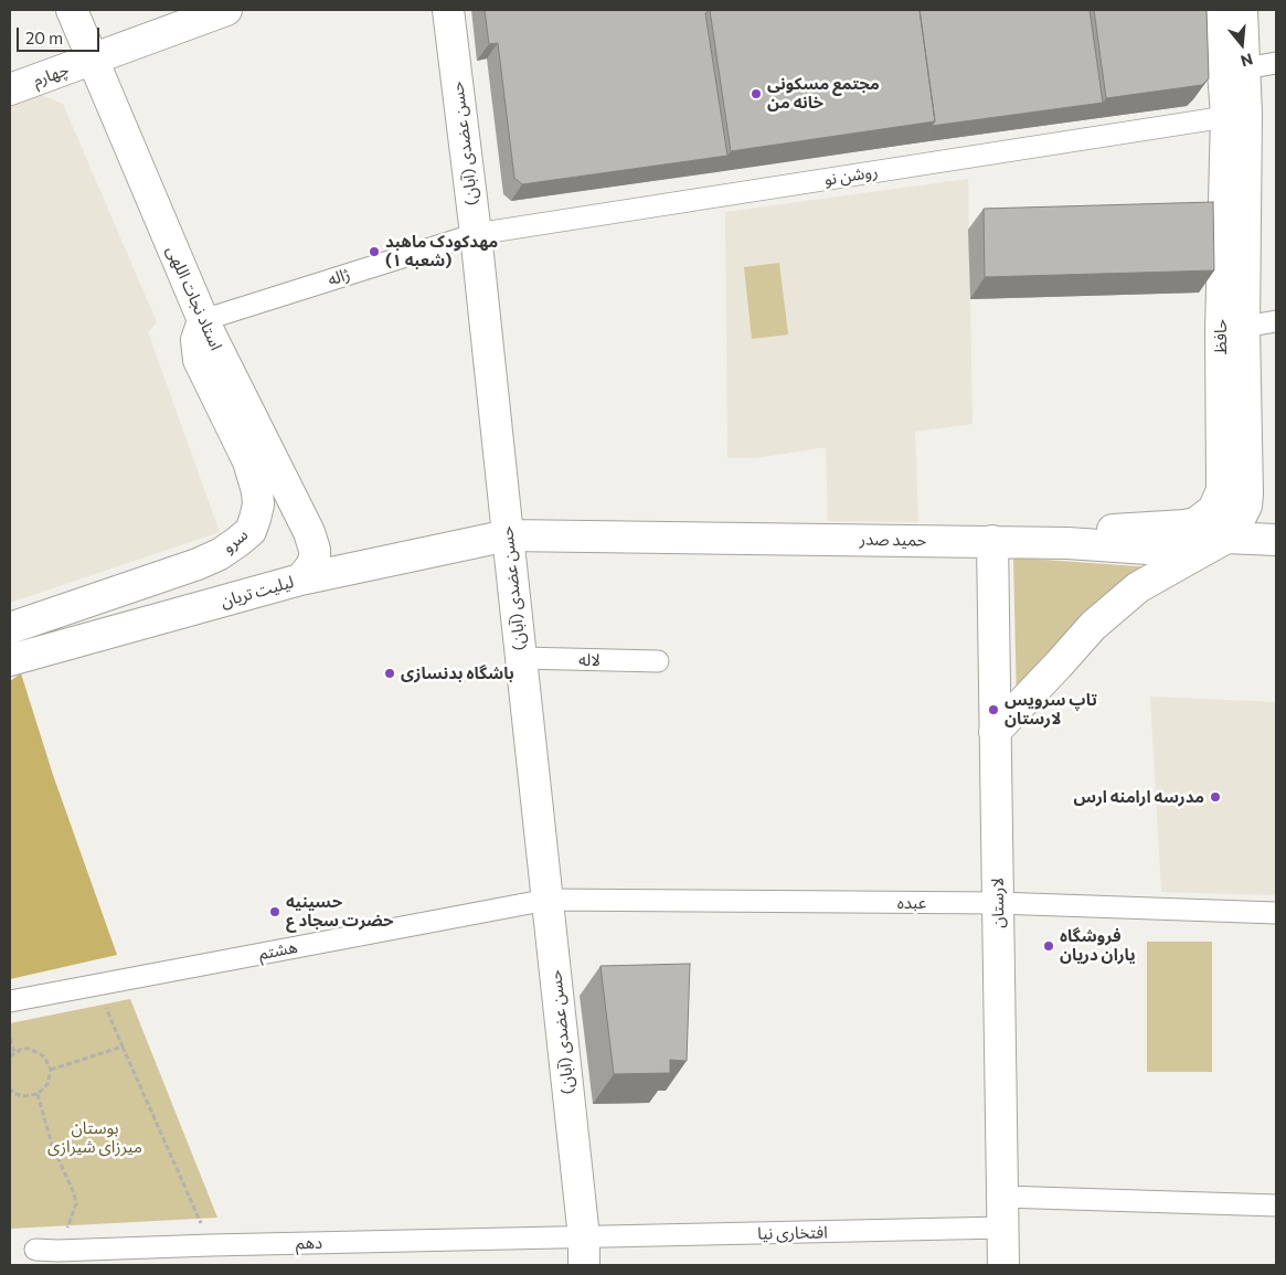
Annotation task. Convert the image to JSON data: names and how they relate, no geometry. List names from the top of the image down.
{
  "streets": {
    "street": [
      "چهارم",
      "حسن عضدی (آبان)",
      "روشن نو",
      "ژاله",
      "استاد نجات اللهی",
      "حافظ",
      "حمید صدر",
      "سرو",
      "لیلیت تریان",
      "لاله",
      "عبده",
      "لارستان",
      "هشتم",
      "افتخاری نیا",
      "دهم"
    ]
  },
  "crossings": [
    ["چهارم", "استاد نجات اللهی"],
    ["حسن عضدی (آبان)", "روشن نو"],
    ["حسن عضدی (آبان)", "ژاله"],
    ["حسن عضدی (آبان)", "حمید صدر"],
    ["حسن عضدی (آبان)", "لیلیت تریان"],
    ["حسن عضدی (آبان)", "لاله"],
    ["حسن عضدی (آبان)", "عبده"],
    ["حسن عضدی (آبان)", "هشتم"],
    ["حسن عضدی (آبان)", "افتخاری نیا"],
    ["حسن عضدی (آبان)", "دهم"],
    ["روشن نو", "ژاله"],
    ["روشن نو", "حافظ"],
    ["ژاله", "استاد نجات اللهی"],
    ["ژاله", "سرو"],
    ["استاد نجات اللهی", "سرو"],
    ["استاد نجات اللهی", "لیلیت تریان"],
    ["حافظ", "حمید صدر"],
    ["حمید صدر", "لیلیت تریان"],
    ["حمید صدر", "لارستان"],
    ["عبده", "لارستان"],
    ["عبده", "هشتم"],
    ["لارستان", "افتخاری نیا"],
    ["افتخاری نیا", "دهم"]
  ],
  "parks": ["بوستان میرزای شیرازی"],
  "places": [
    "مجتمع مسکونی خانه من",
    "مهدکودک ماهبد (شعبه ۱)",
    "باشگاه بدنسازی",
    "تاپ سرویس لارستان",
    "مدرسه ارامنه ارس",
    "حسینیه حضرت سجاد ع",
    "فروشگاه یاران دریان"
  ],
  "scale_bar": "20 m",
  "north": "bottom"
}
